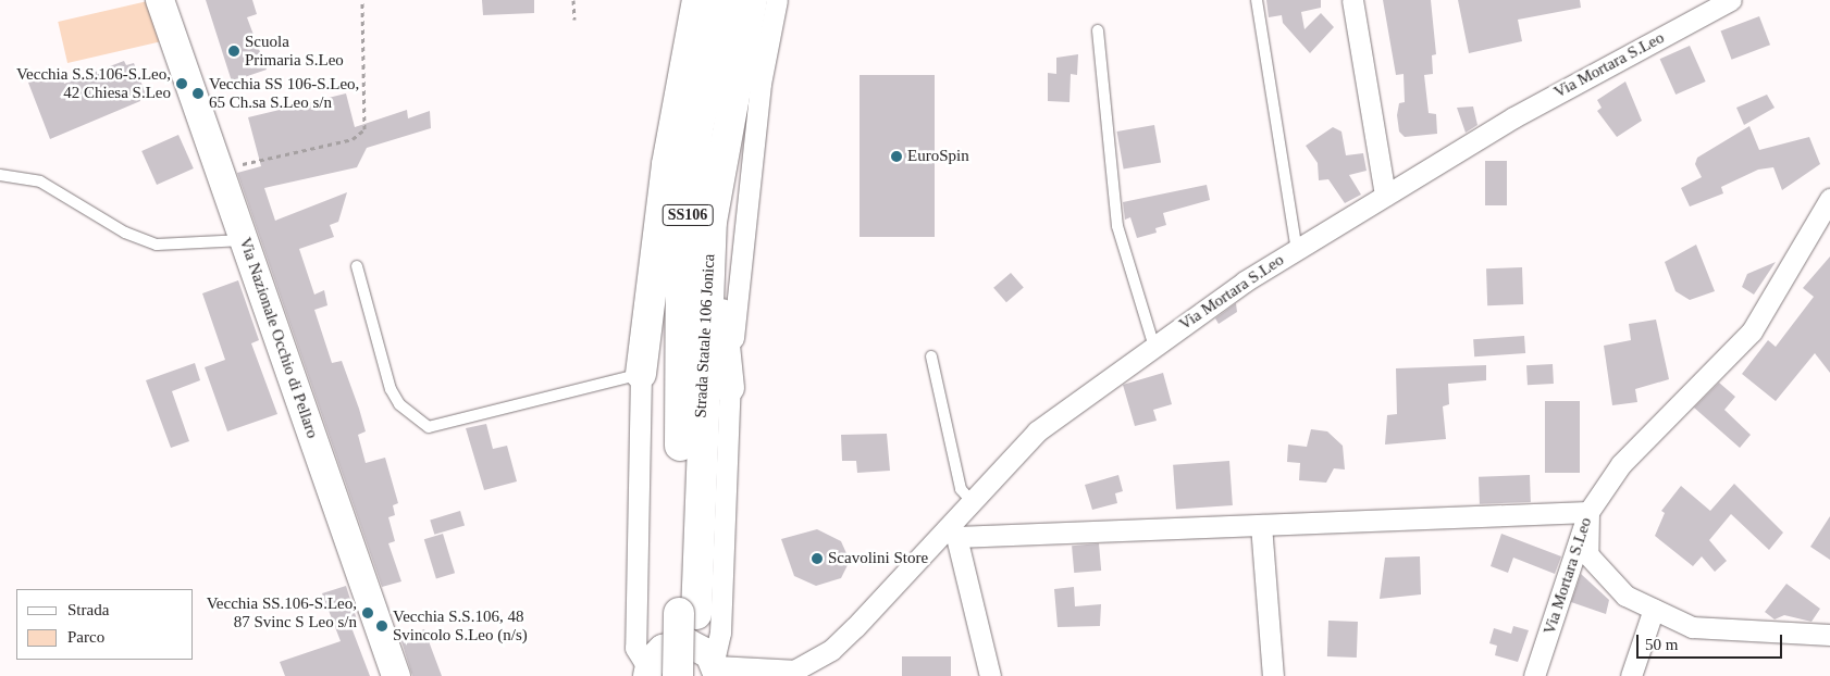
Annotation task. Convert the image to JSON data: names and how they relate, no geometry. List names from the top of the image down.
{
  "streets": {
    "highway": ["SS106", "Strada Statale 106 Jonica"],
    "street": ["Via Mortara S.Leo", "Via Nazionale Occhio di Pellaro"]
  },
  "crossings": [
    ["Via Mortara S.Leo", "Strada Statale 106 Jonica"]
  ],
  "places": [
    "Scuola Primaria S.Leo",
    "Vecchia S.S.106-S.Leo, 42 Chiesa S.Leo",
    "Vecchia SS 106-S.Leo, 65 Ch.sa S.Leo s/n",
    "EuroSpin",
    "Scavolini Store",
    "Vecchia SS.106-S.Leo, 87 Svinc S Leo s/n",
    "Vecchia S.S.106, 48 Svincolo S.Leo (n/s)"
  ],
  "legend": ["Strada", "Parco"],
  "scale_bar": "50 m"
}
